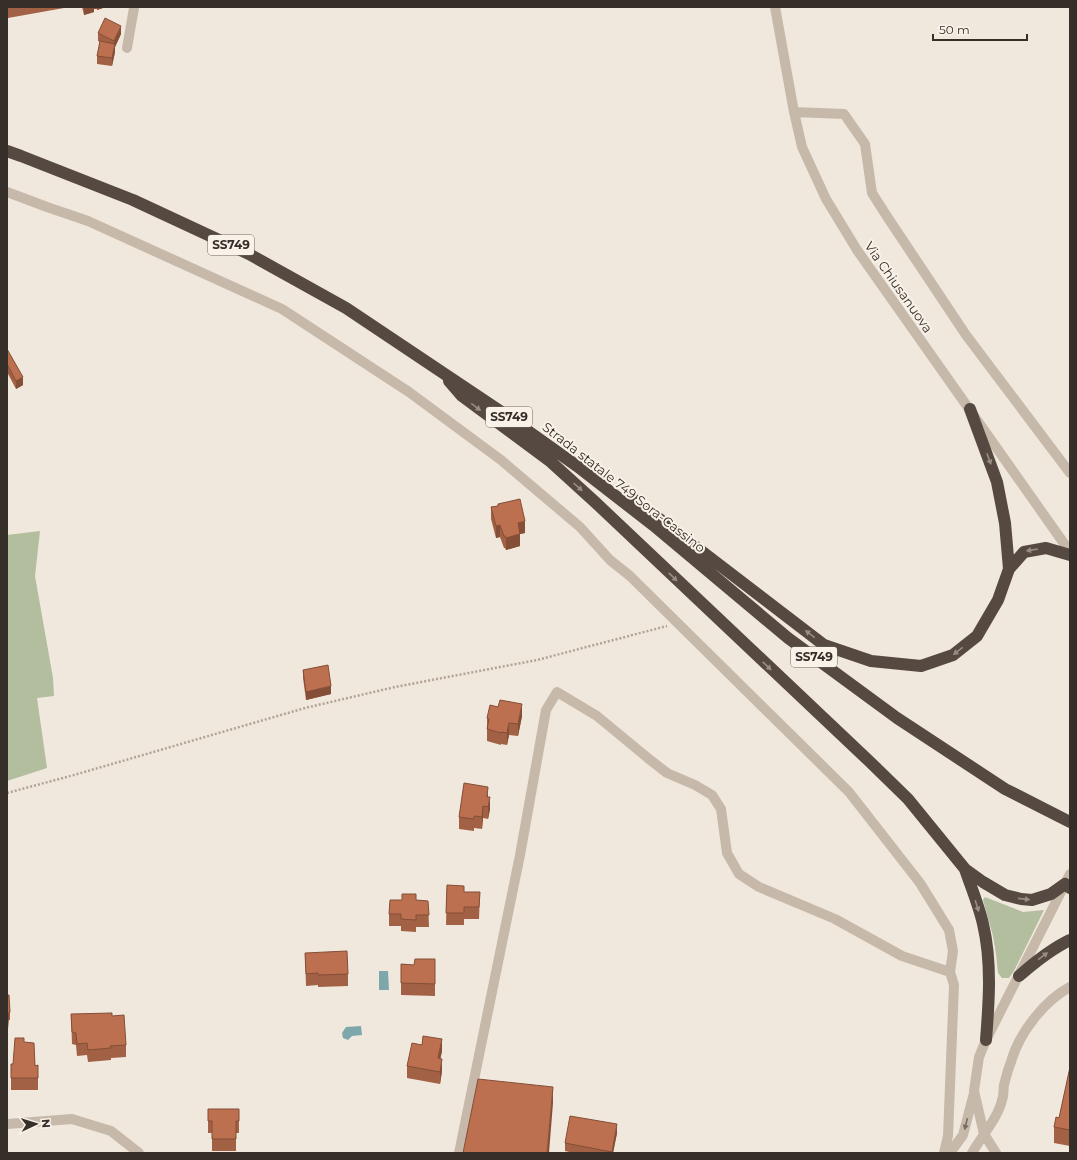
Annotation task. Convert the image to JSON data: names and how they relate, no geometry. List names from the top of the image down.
{
  "streets": {
    "highway": ["SS749", "Strada statale 749 Sora-Cassino"],
    "street": ["Via Chiusanuova"]
  },
  "scale_bar": "50 m",
  "north": "right"
}
